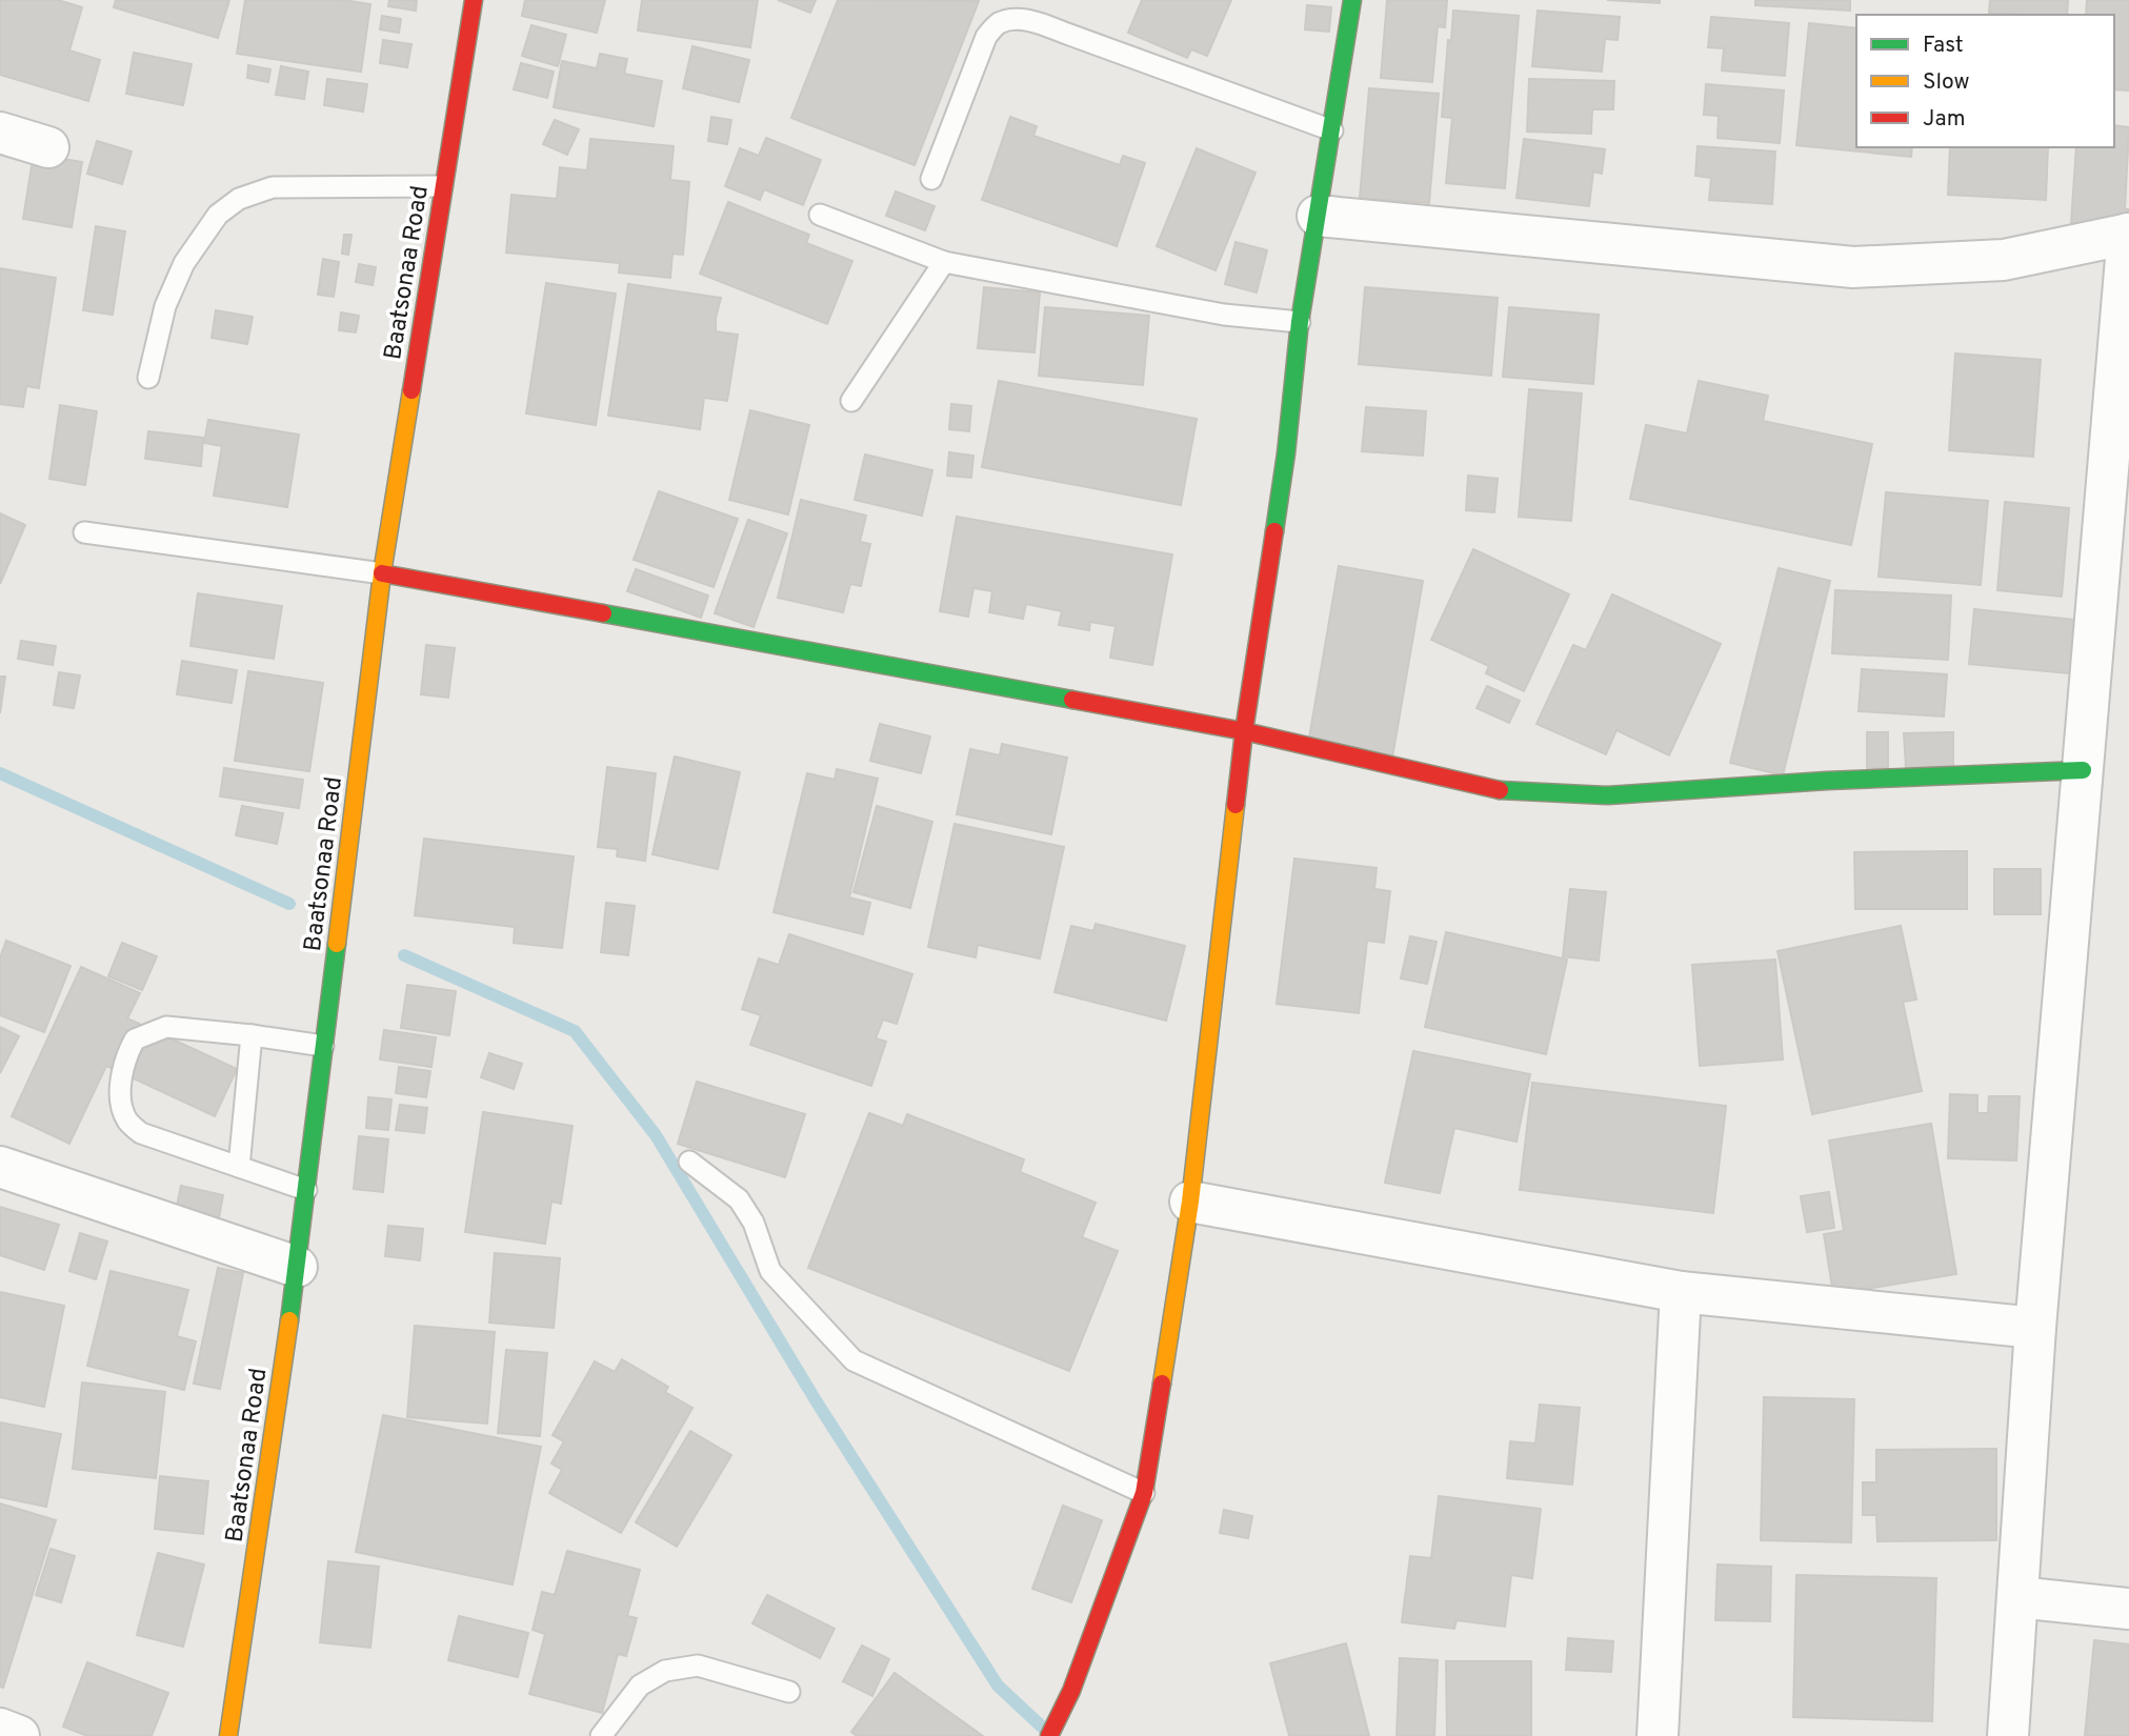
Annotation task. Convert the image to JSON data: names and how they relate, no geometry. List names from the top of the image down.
{
  "streets": {
    "street": ["Baatsonaa Road"]
  },
  "legend": ["Fast", "Slow", "Jam"]
}
